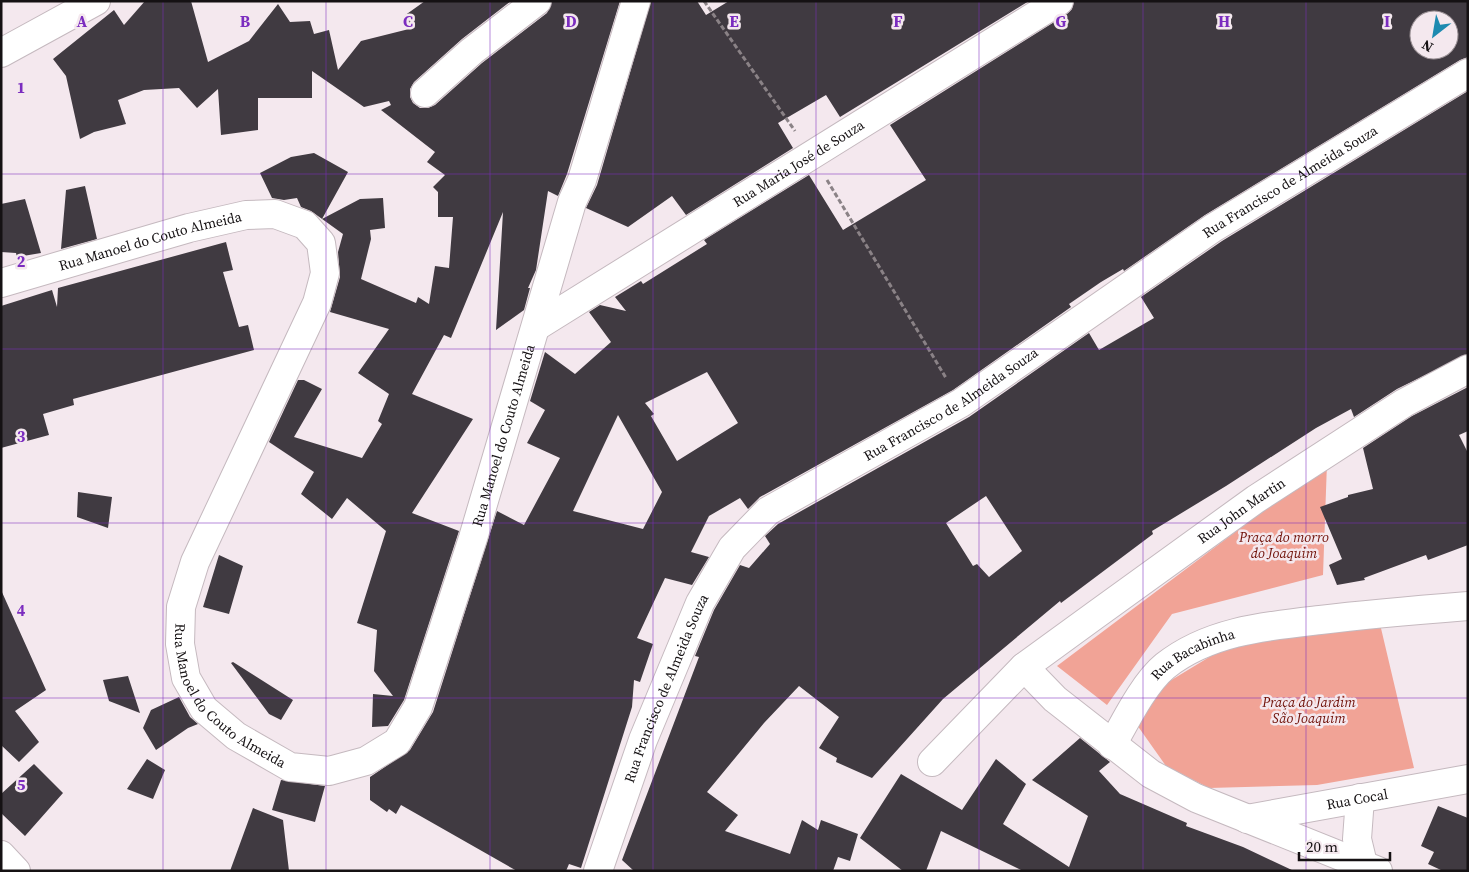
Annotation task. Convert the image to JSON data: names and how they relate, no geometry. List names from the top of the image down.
{
  "streets": {
    "street": [
      "Rua Maria José de Souza",
      "Rua Francisco de Almeida Souza",
      "Rua Manoel do Couto Almeida",
      "Rua John Martin",
      "Rua Bacabinha",
      "Rua Cocal"
    ]
  },
  "crossings": [
    ["Rua Maria José de Souza", "Rua Manoel do Couto Almeida"]
  ],
  "parks": ["Praça do morro do Joaquim", "Praça do Jardim São Joaquim"],
  "scale_bar": "20 m",
  "north": "bottom left",
  "grid": {
    "columns": [
      "A",
      "B",
      "C",
      "D",
      "E",
      "F",
      "G",
      "H",
      "I"
    ],
    "rows": [
      "1",
      "2",
      "3",
      "4",
      "5"
    ]
  }
}
